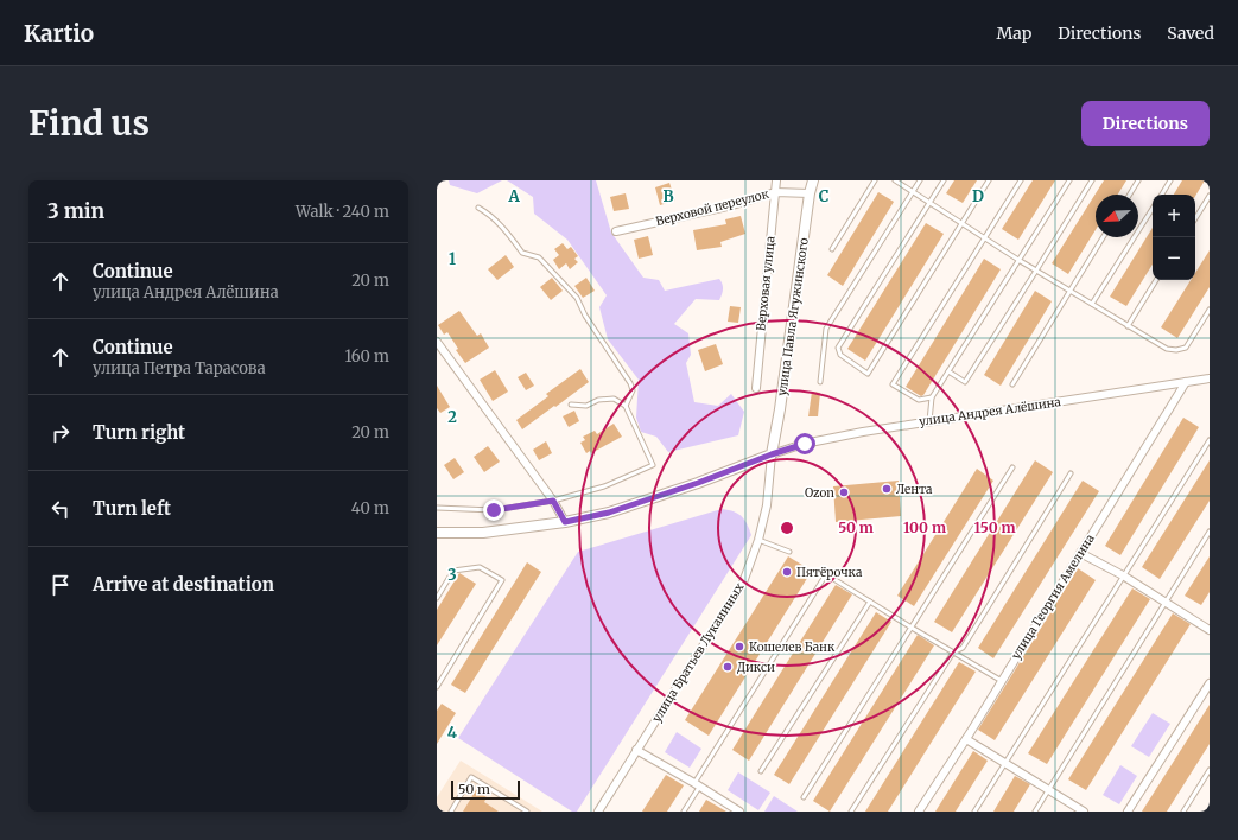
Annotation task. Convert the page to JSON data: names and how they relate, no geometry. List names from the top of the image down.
{
  "streets": {
    "street": [
      "Верховой переулок",
      "Верховая улица",
      "улица Павла Ягужинского",
      "улица Андрея Алёшина",
      "улица Георгия Амелина",
      "улица Братьев Луканиных"
    ]
  },
  "crossings": [
    ["Верховой переулок", "Верховая улица"],
    ["Верховой переулок", "улица Павла Ягужинского"],
    ["улица Павла Ягужинского", "улица Андрея Алёшина"],
    ["улица Павла Ягужинского", "улица Братьев Луканиных"],
    ["улица Андрея Алёшина", "улица Георгия Амелина"],
    ["улица Андрея Алёшина", "улица Братьев Луканиных"]
  ],
  "places": [
    "Лента",
    "Ozon",
    "Пятёрочка",
    "Кошелев Банк",
    "Дикси"
  ],
  "scale_bar": "50 m",
  "north": "bottom left",
  "page": {
    "header": "Kartio",
    "nav": ["Map", "Directions", "Saved"],
    "buttons": "Directions",
    "title": "Find us",
    "heading": ["3 min", "Walk · 240 m"],
    "map_buttons": ["+", "−"],
    "list": [
      ["Continue", "улица Андрея Алёшина", "20 m"],
      ["Continue", "улица Петра Тарасова", "160 m"],
      ["Turn right", "20 m"],
      ["Turn left", "40 m"],
      "Arrive at destination"
    ],
    "scale": "50 m"
  },
  "grid": {
    "columns": [
      "A",
      "B",
      "C",
      "D"
    ],
    "rows": [
      "1",
      "2",
      "3",
      "4"
    ]
  },
  "rings": ["50 m", "100 m", "150 m"]
}
